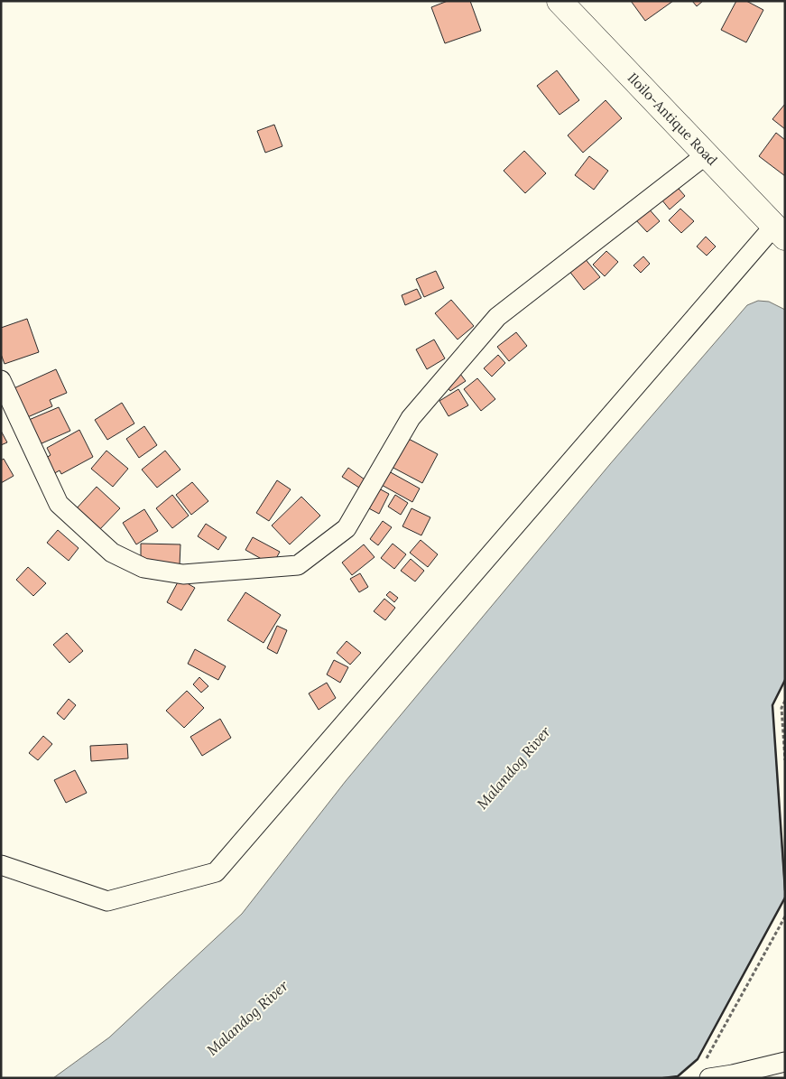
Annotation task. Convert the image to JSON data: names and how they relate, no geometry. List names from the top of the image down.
{
  "streets": {
    "main road": ["Iloilo-Antique Road"]
  },
  "water": ["Malandog River"]
}
